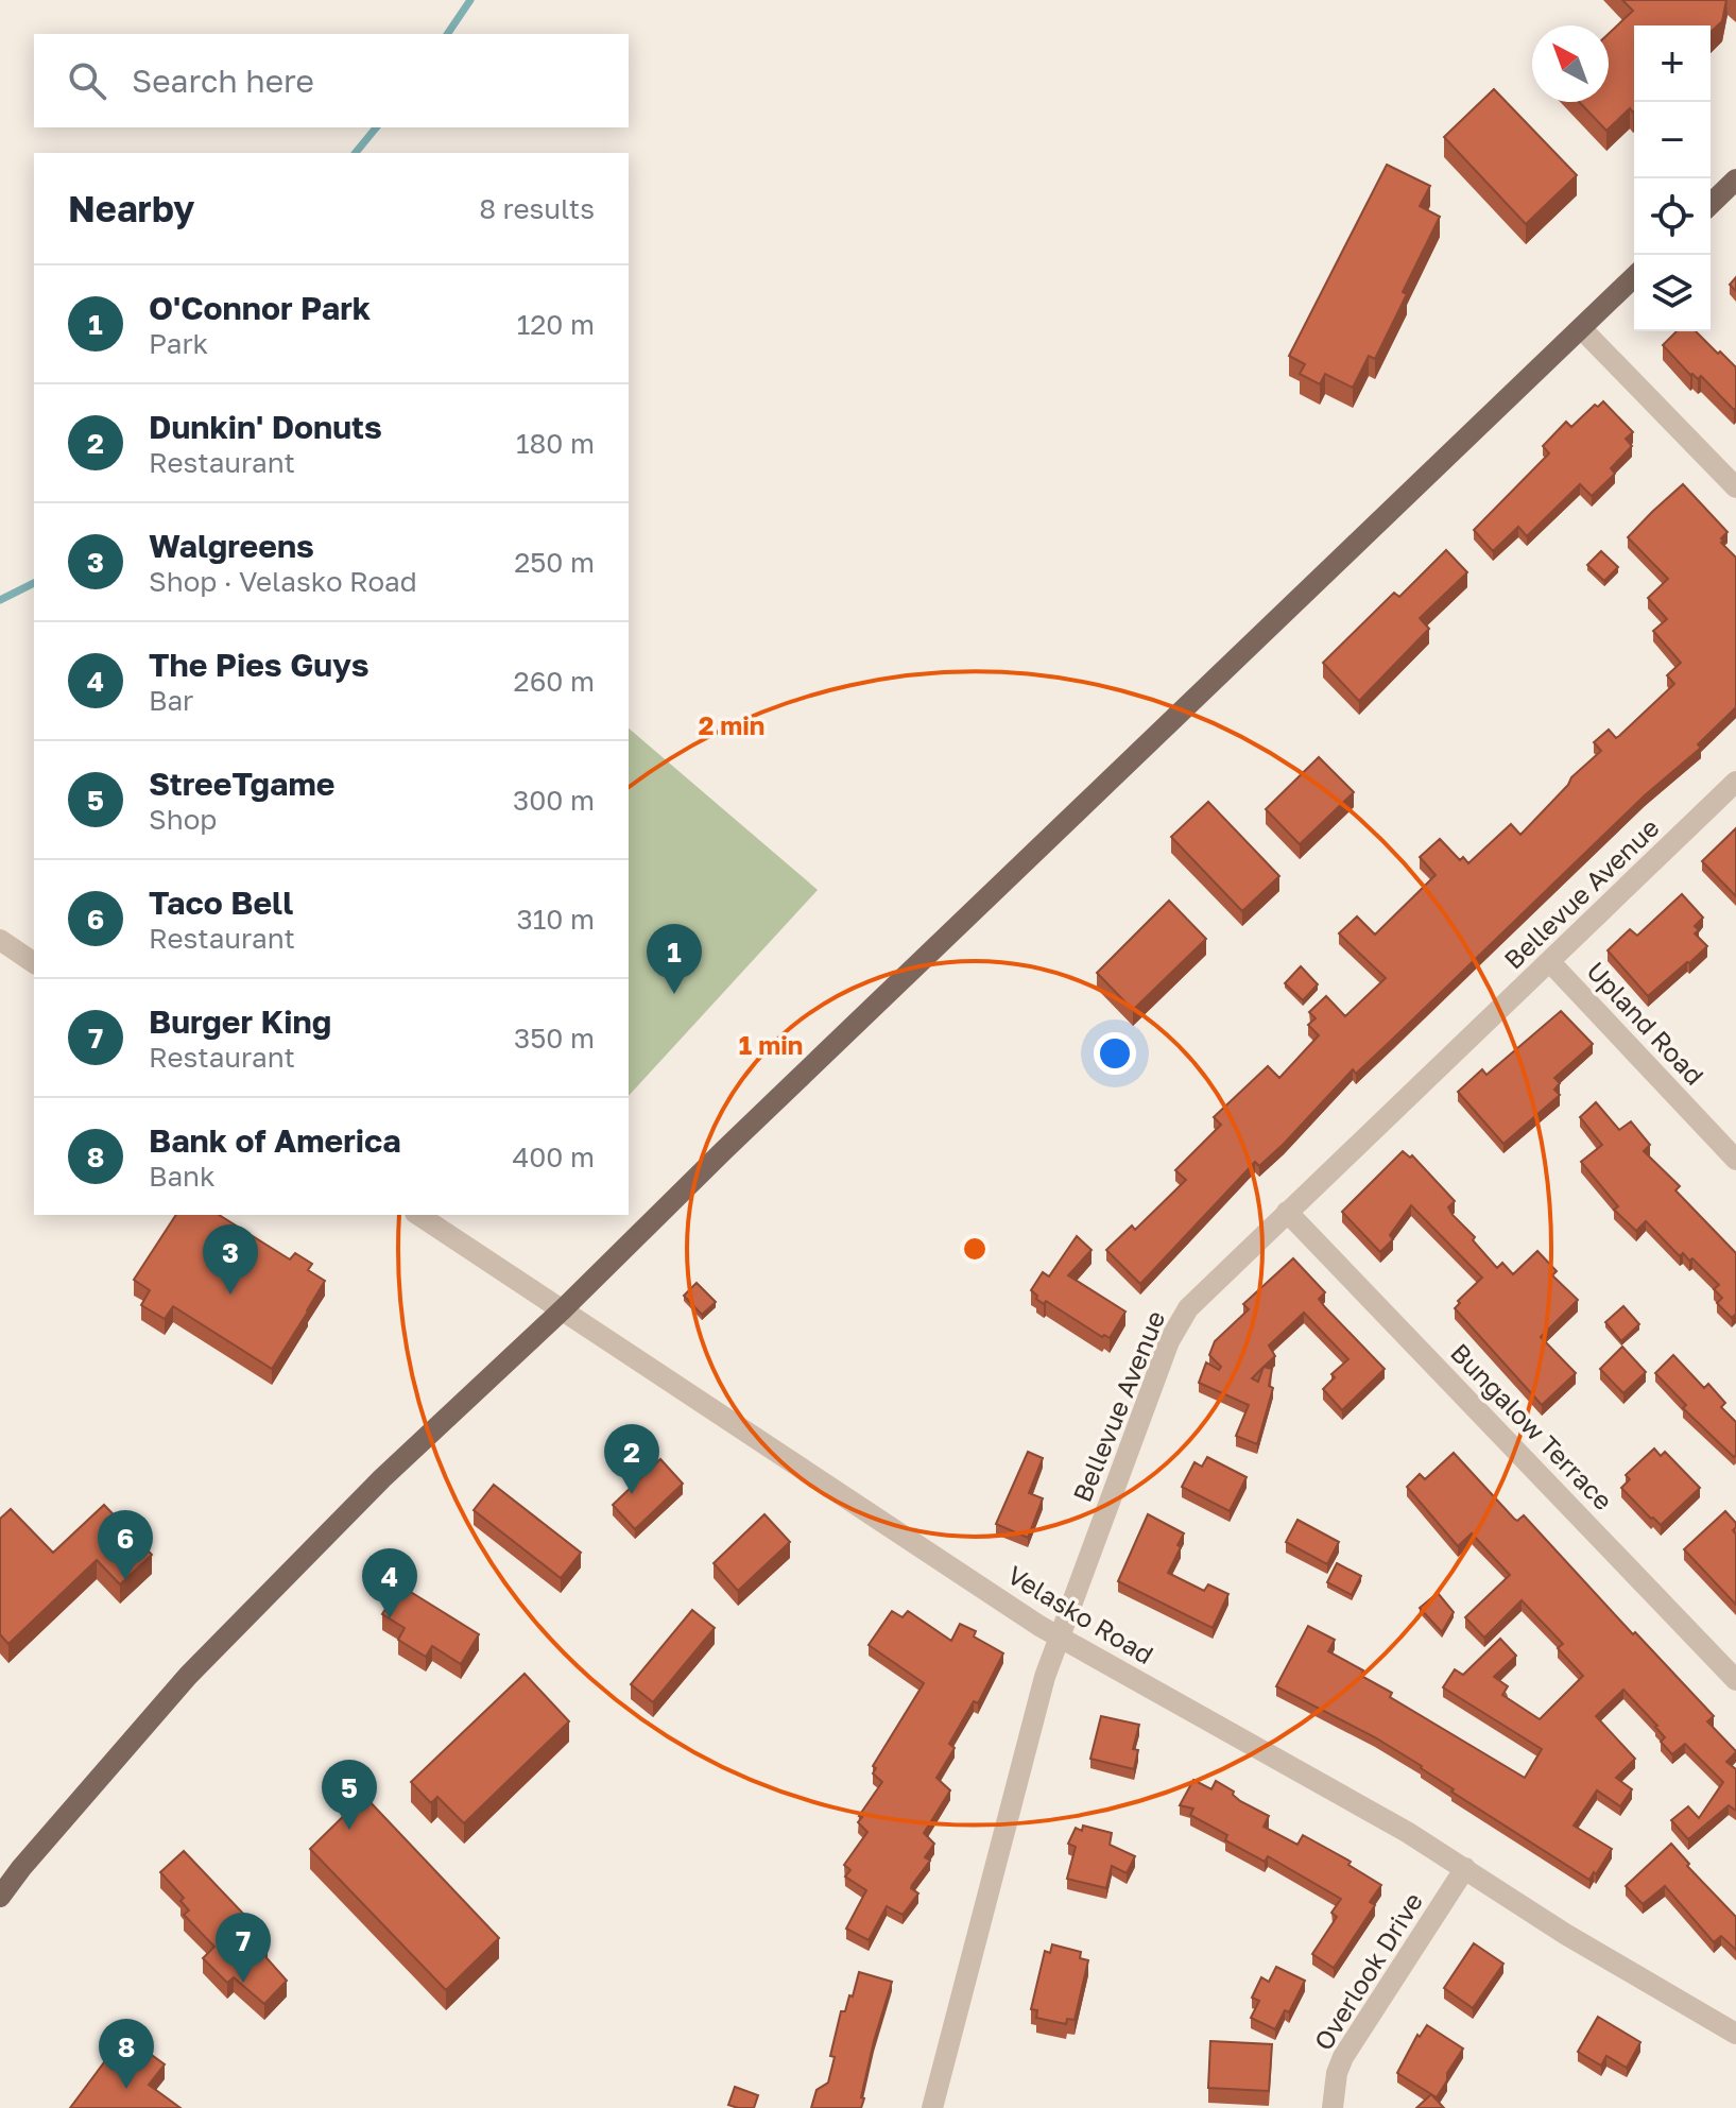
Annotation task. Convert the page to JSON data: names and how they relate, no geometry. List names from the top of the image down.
{
  "streets": {
    "street": [
      "Bellevue Avenue",
      "Upland Road",
      "Bungalow Terrace",
      "Velasko Road",
      "Overlook Drive"
    ]
  },
  "crossings": [
    ["Bellevue Avenue", "Upland Road"],
    ["Bellevue Avenue", "Bungalow Terrace"],
    ["Bellevue Avenue", "Velasko Road"],
    ["Velasko Road", "Overlook Drive"]
  ],
  "north": "top left",
  "page": {
    "map_buttons": ["+", "−"],
    "search": "Search here",
    "heading": ["Nearby", "8 results"],
    "list": [
      {
        "mark": "1",
        "name": "O'Connor Park",
        "note": "Park",
        "value": "120 m"
      },
      {
        "mark": "2",
        "name": "Dunkin' Donuts",
        "note": "Restaurant",
        "value": "180 m"
      },
      {
        "mark": "3",
        "name": "Walgreens",
        "note": "Shop · Velasko Road",
        "value": "250 m"
      },
      {
        "mark": "4",
        "name": "The Pies Guys",
        "note": "Bar",
        "value": "260 m"
      },
      {
        "mark": "5",
        "name": "StreeTgame",
        "note": "Shop",
        "value": "300 m"
      },
      {
        "mark": "6",
        "name": "Taco Bell",
        "note": "Restaurant",
        "value": "310 m"
      },
      {
        "mark": "7",
        "name": "Burger King",
        "note": "Restaurant",
        "value": "350 m"
      },
      {
        "mark": "8",
        "name": "Bank of America",
        "note": "Bank",
        "value": "400 m"
      }
    ],
    "pins": [
      "1",
      "3",
      "2",
      "6",
      "4",
      "5",
      "7",
      "8"
    ]
  },
  "rings": ["2 min", "1 min"]
}
